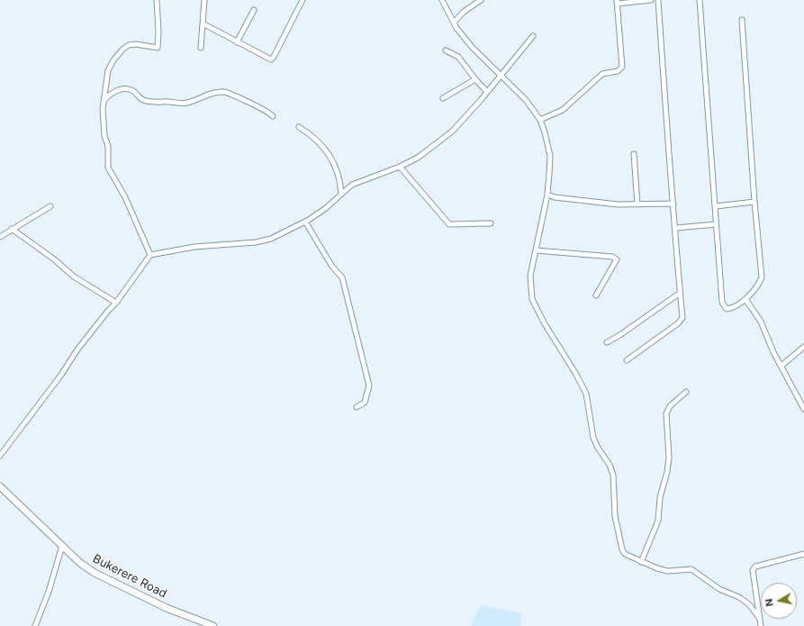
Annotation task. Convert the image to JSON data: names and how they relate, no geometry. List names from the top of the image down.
{
  "streets": {
    "street": ["Bukerere Road"]
  },
  "north": "left"
}
